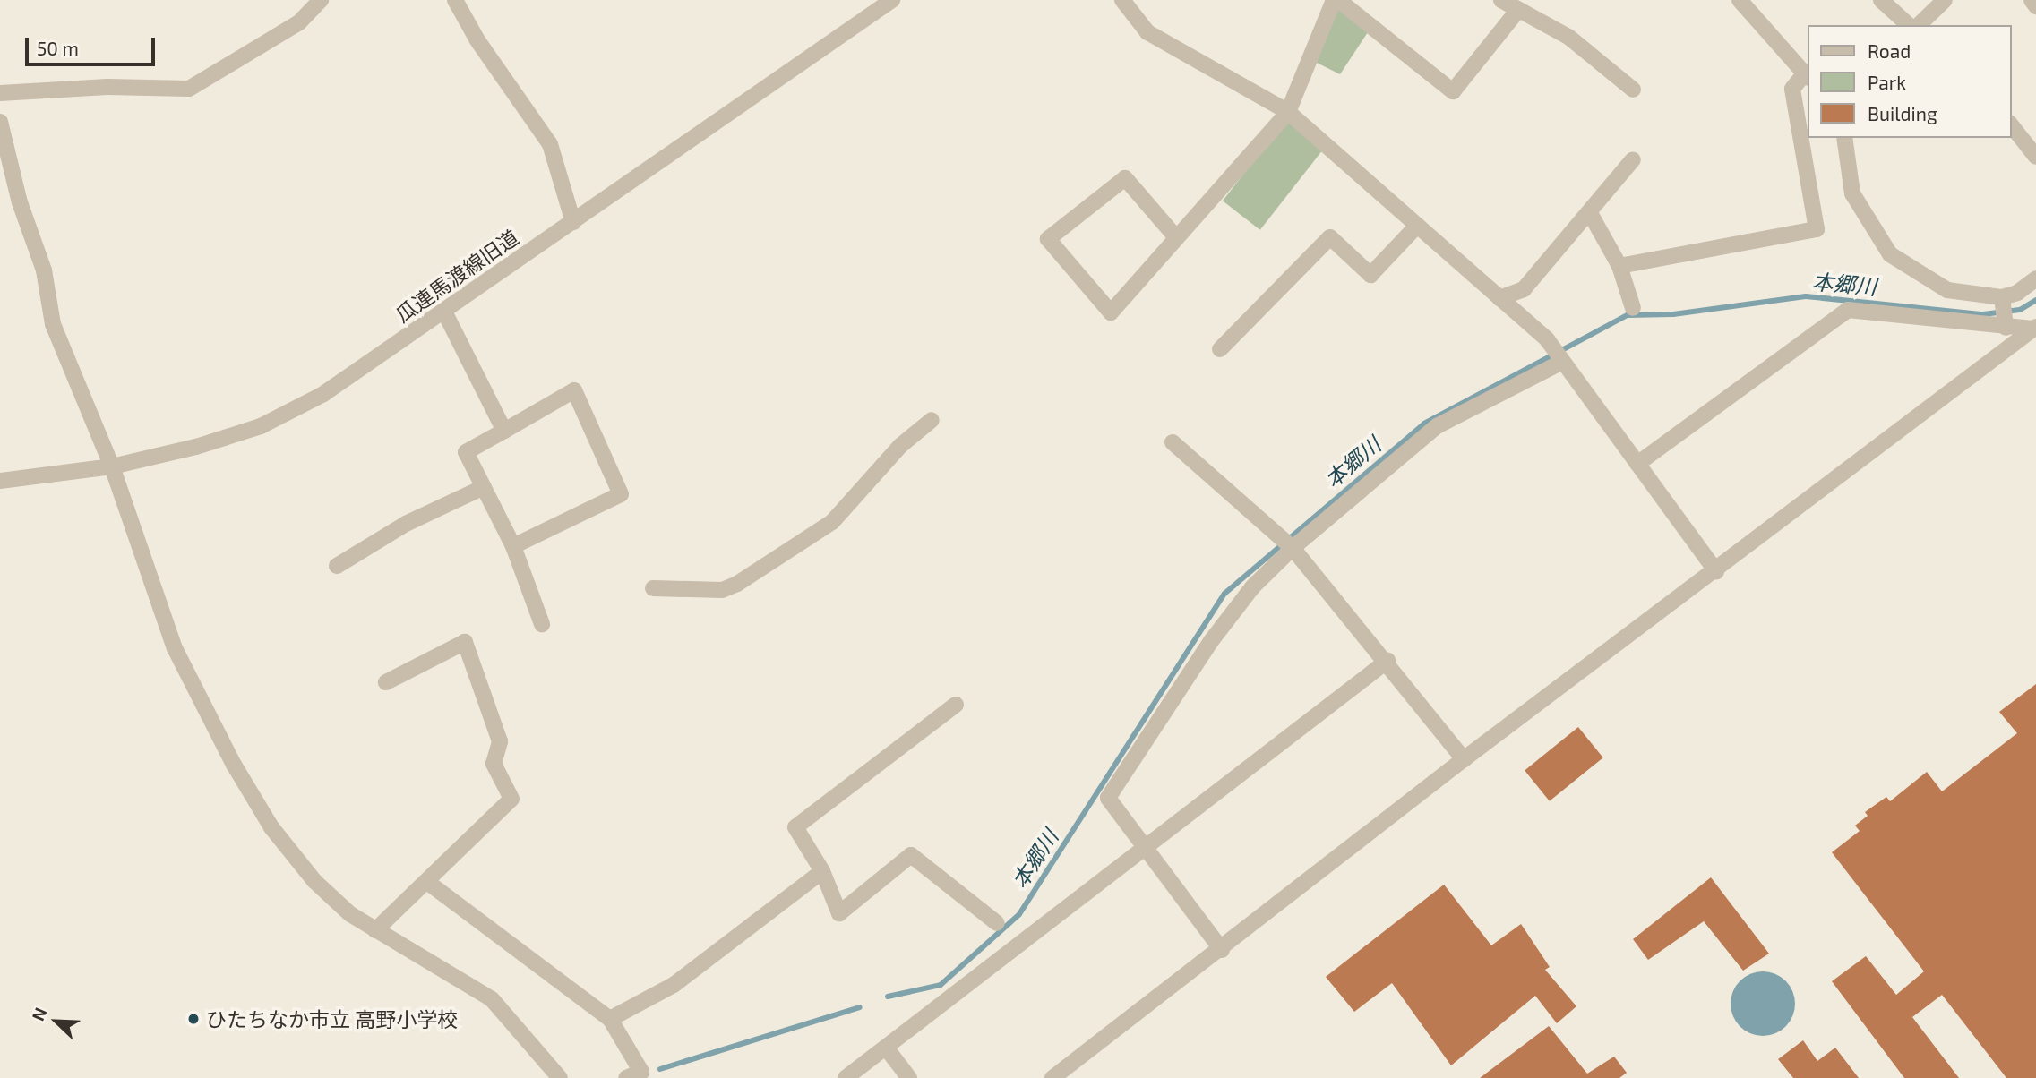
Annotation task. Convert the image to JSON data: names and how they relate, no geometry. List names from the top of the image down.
{
  "streets": {
    "street": ["瓜連馬渡線旧道"]
  },
  "water": ["本郷川"],
  "places": ["ひたちなか市立 高野小学校"],
  "legend": ["Road", "Park", "Building"],
  "scale_bar": "50 m",
  "north": "top left"
}
